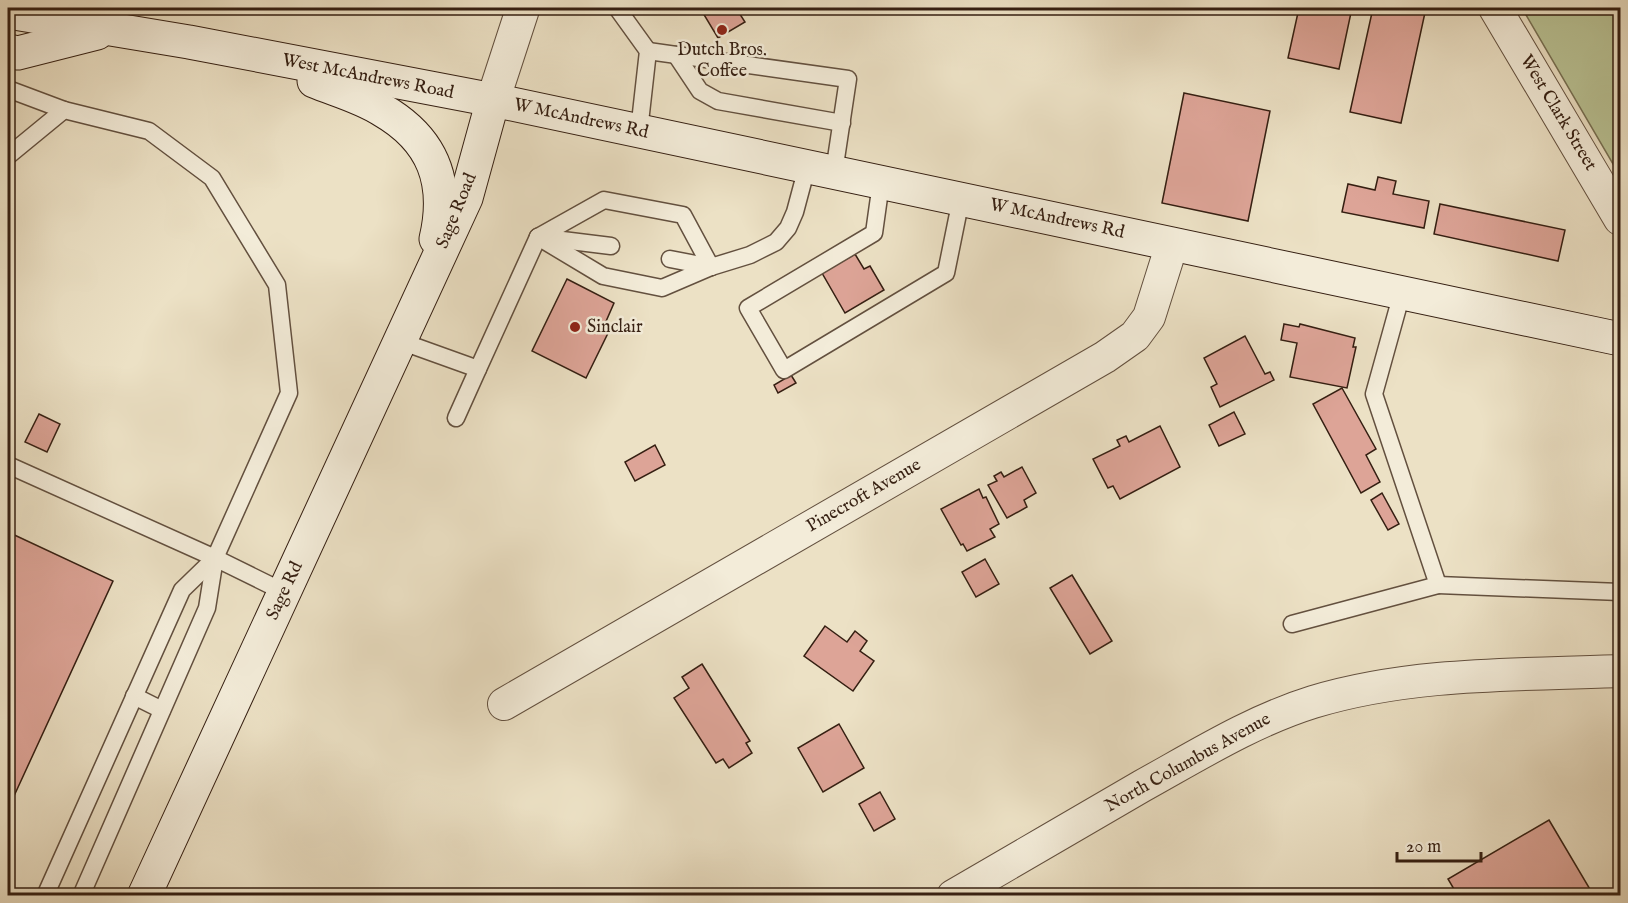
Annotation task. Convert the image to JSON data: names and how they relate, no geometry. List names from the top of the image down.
{
  "streets": {
    "main road": [
      "West McAndrews Road",
      "W McAndrews Rd",
      "Sage Road",
      "Sage Rd"
    ],
    "street": ["West Clark Street", "Pinecroft Avenue", "North Columbus Avenue"]
  },
  "crossings": [
    ["West McAndrews Road", "W McAndrews Rd"],
    ["West McAndrews Road", "Sage Road"],
    ["W McAndrews Rd", "Sage Road"],
    ["W McAndrews Rd", "Pinecroft Avenue"],
    ["Sage Road", "Sage Rd"]
  ],
  "places": ["Dutch Bros. Coffee", "Sinclair"],
  "scale_bar": "20 m"
}
